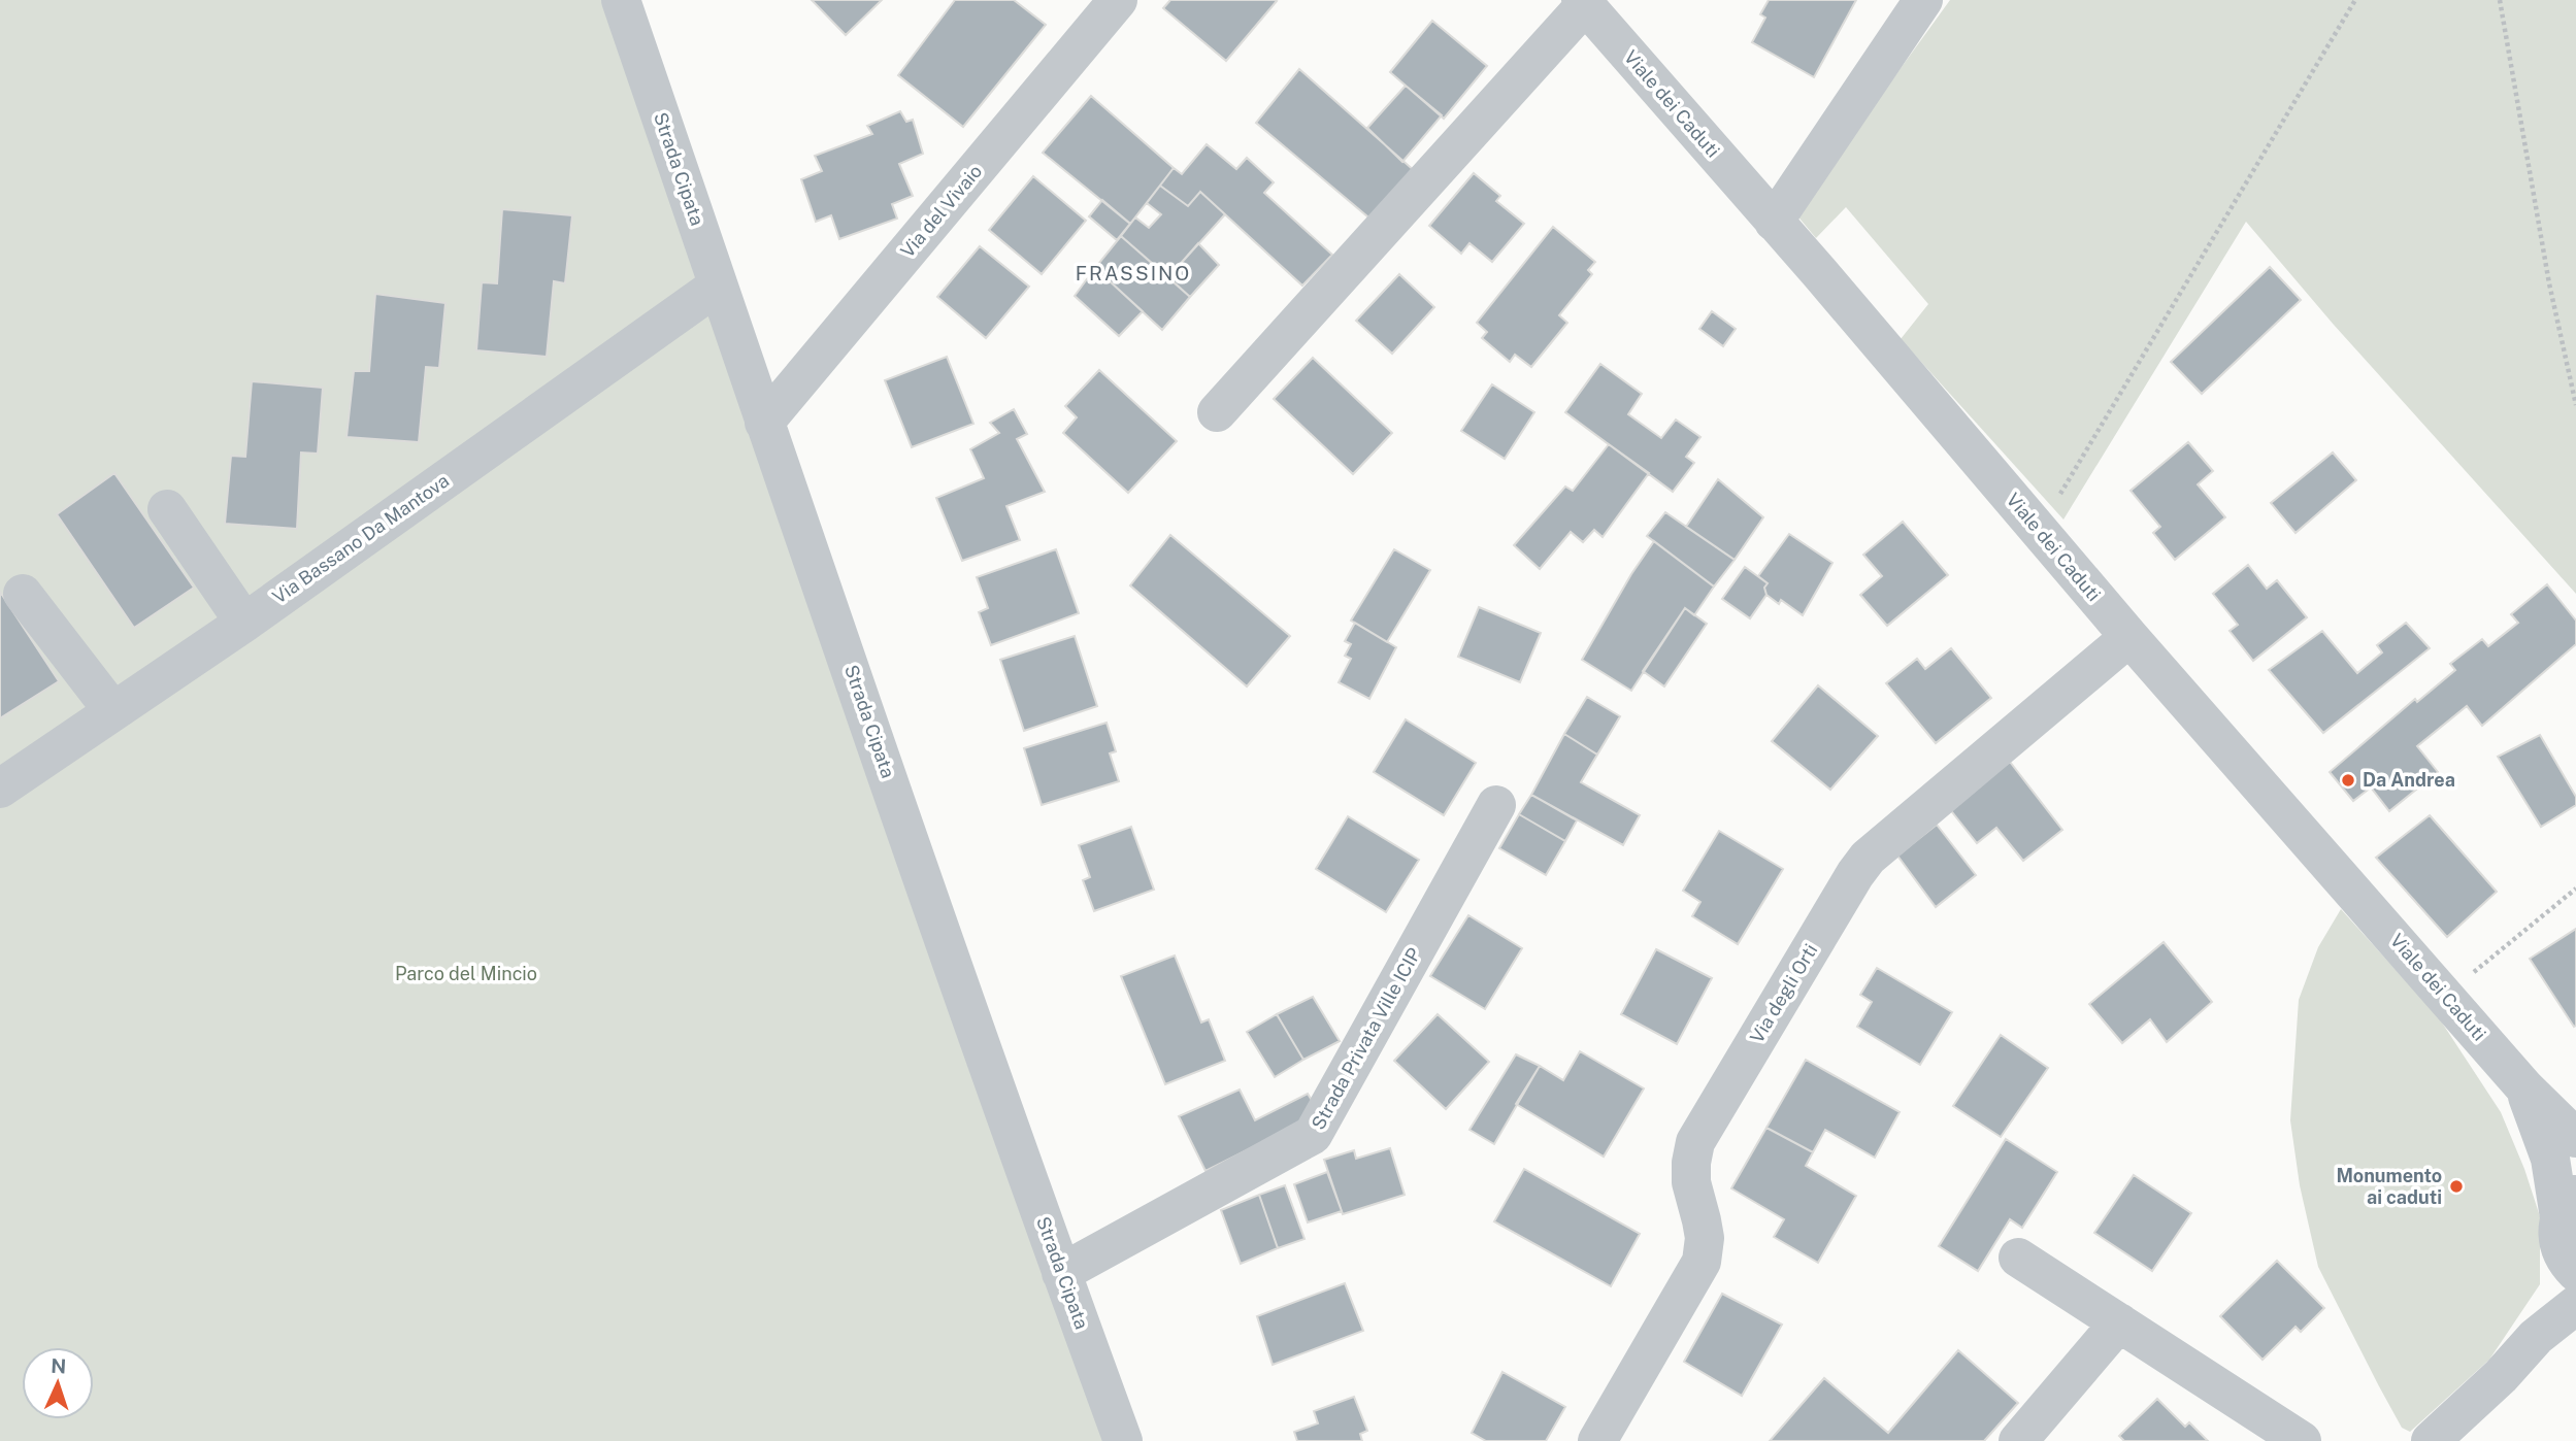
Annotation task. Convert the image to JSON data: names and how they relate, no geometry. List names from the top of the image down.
{
  "streets": {
    "street": [
      "Viale dei Caduti",
      "Strada Cipata",
      "Via del Vivaio",
      "Via Bassano Da Mantova",
      "Via degli Orti",
      "Strada Privata Ville ICIP"
    ]
  },
  "crossings": [
    ["Viale dei Caduti", "Via degli Orti"],
    ["Strada Cipata", "Via del Vivaio"],
    ["Strada Cipata", "Via Bassano Da Mantova"],
    ["Strada Cipata", "Strada Privata Ville ICIP"]
  ],
  "districts": ["FRASSINO"],
  "parks": ["Parco del Mincio"],
  "places": ["Da Andrea", "Monumento ai caduti"],
  "north": "top"
}
